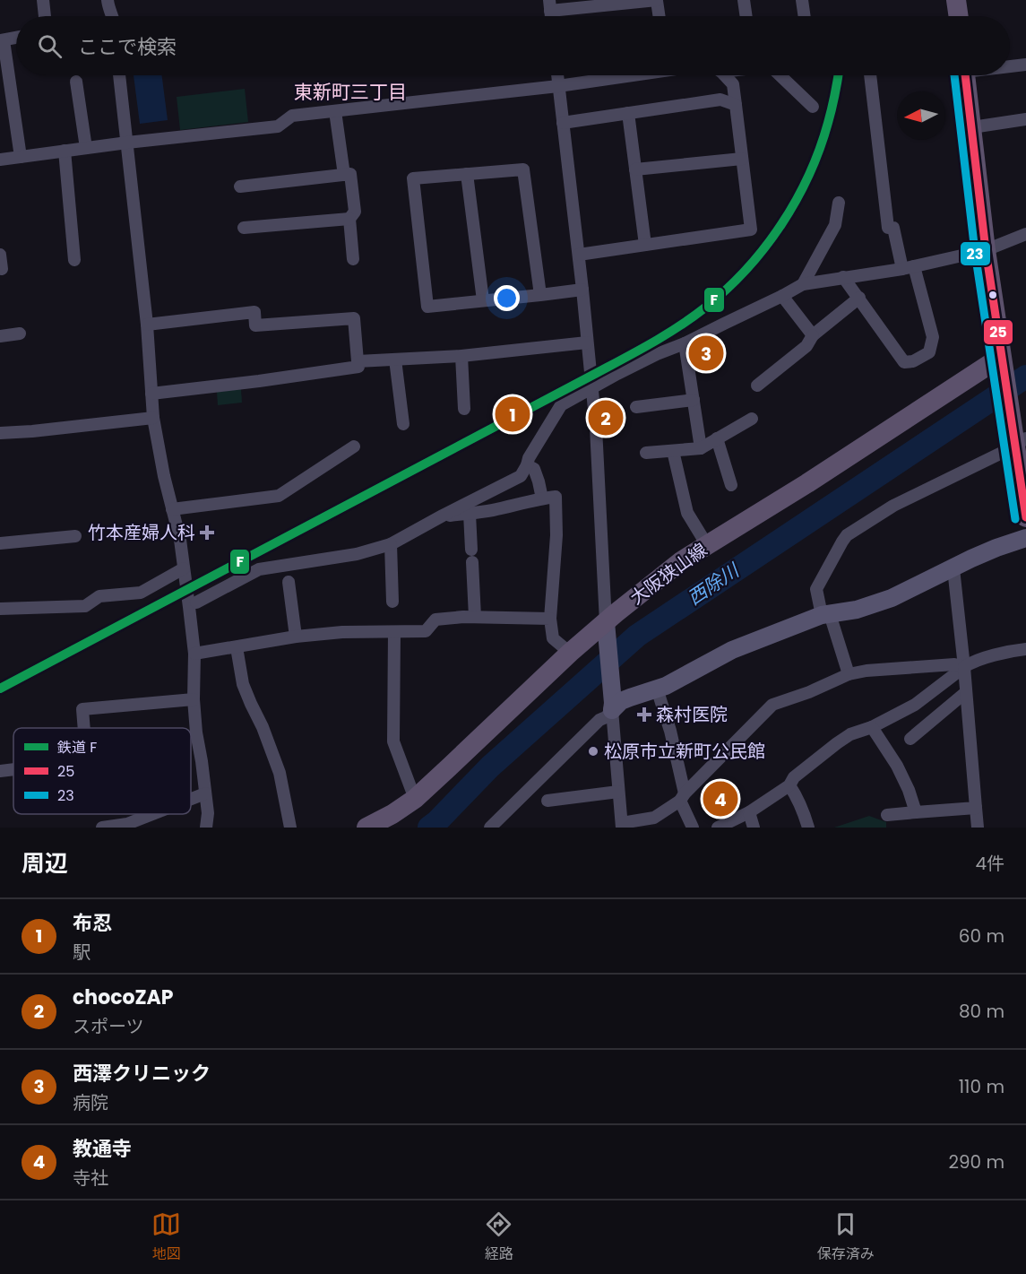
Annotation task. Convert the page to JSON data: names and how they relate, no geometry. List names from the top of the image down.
{
  "streets": {
    "main road": ["大阪狭山線"]
  },
  "districts": ["東新町三丁目"],
  "water": ["西除川"],
  "places": {
    "health": ["竹本産婦人科", "森村医院"],
    "other": ["松原市立新町公民館"]
  },
  "lines": ["rail line F", "transit line 25", "transit line 23"],
  "legend": ["鉄道 F", "25", "23"],
  "north": "left",
  "page": {
    "search": "ここで検索",
    "pins": [
      "3",
      "1",
      "2",
      "4"
    ],
    "heading": ["周辺", "4件"],
    "list": [
      {
        "mark": "1",
        "name": "布忍",
        "note": "駅",
        "value": "60 m"
      },
      {
        "mark": "2",
        "name": "chocoZAP",
        "note": "スポーツ",
        "value": "80 m"
      },
      {
        "mark": "3",
        "name": "西澤クリニック",
        "note": "病院",
        "value": "110 m"
      },
      {
        "mark": "4",
        "name": "教通寺",
        "note": "寺社",
        "value": "290 m"
      }
    ],
    "nav": ["地図", "経路", "保存済み"]
  }
}
